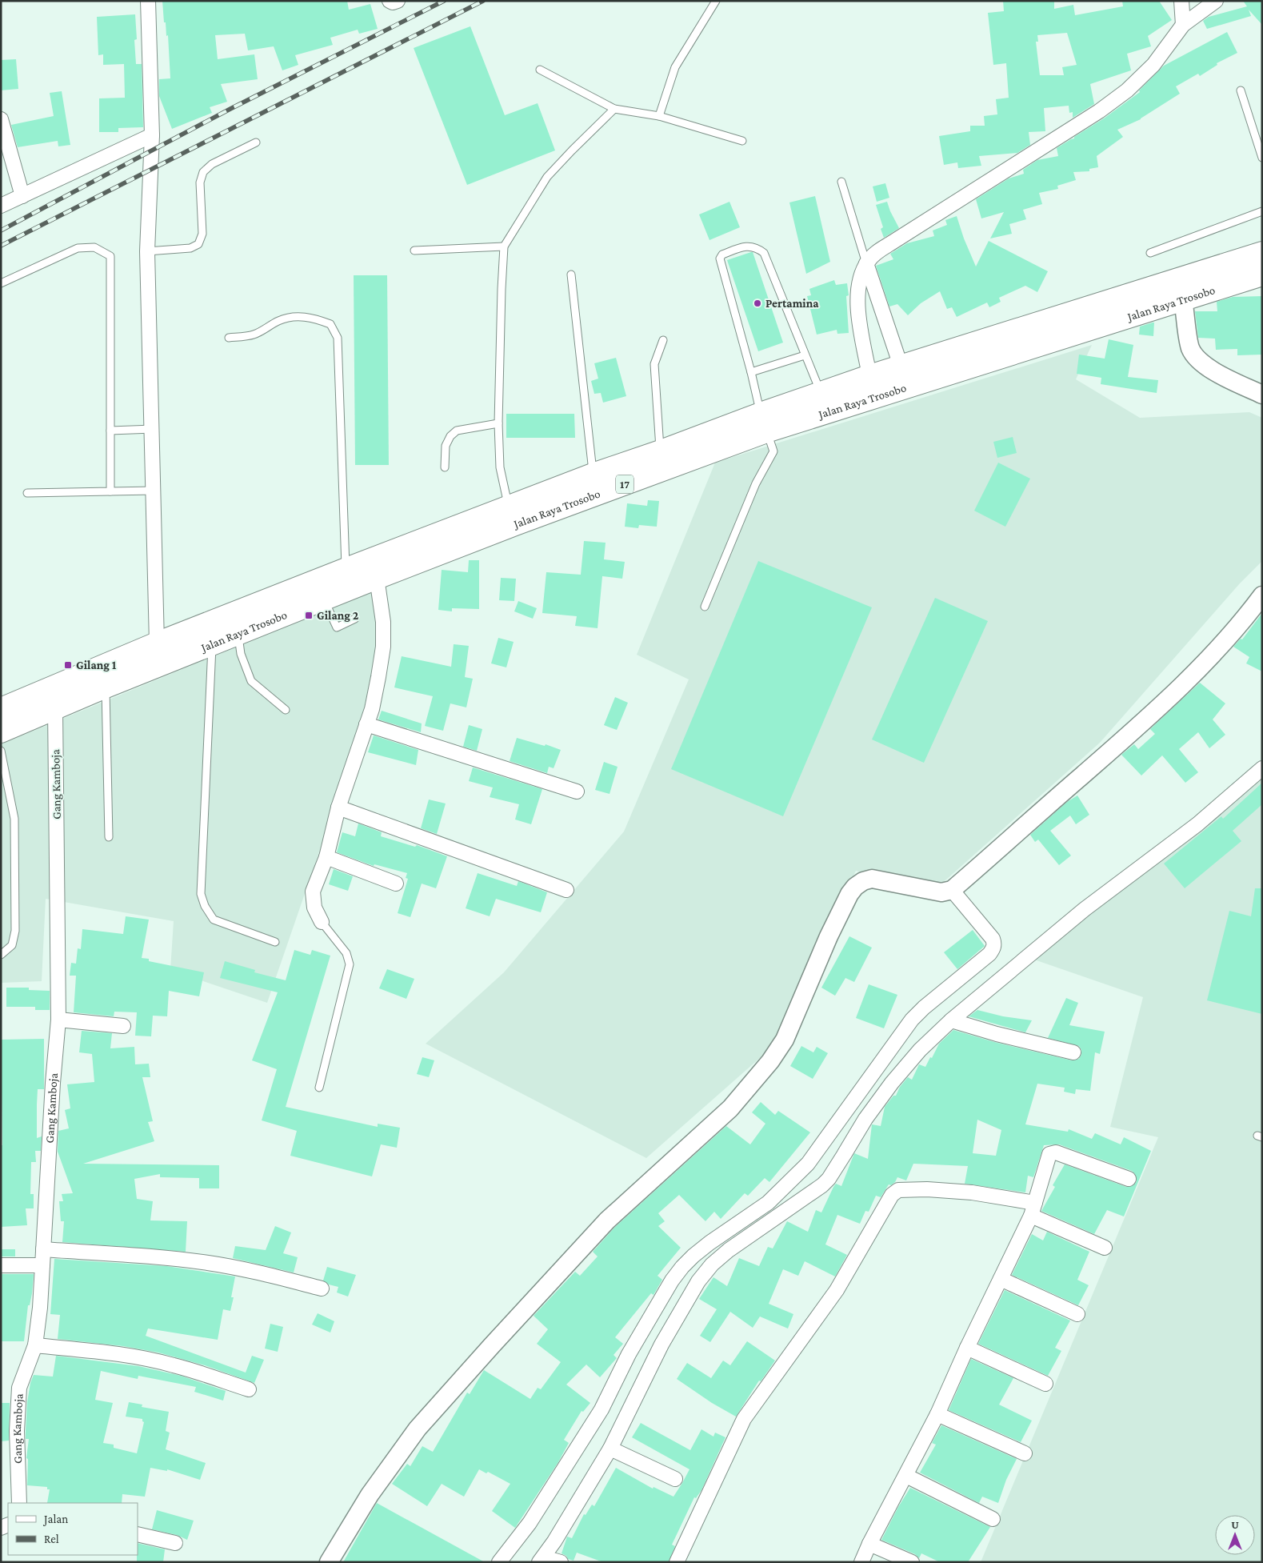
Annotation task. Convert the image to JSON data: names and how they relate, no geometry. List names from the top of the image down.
{
  "streets": {
    "highway": ["Jalan Raya Trosobo", "17"],
    "street": ["Gang Kamboja"]
  },
  "crossings": [
    ["Jalan Raya Trosobo", "Gang Kamboja"]
  ],
  "places": {
    "other": ["Pertamina"],
    "transit": ["Gilang 2", "Gilang 1"]
  },
  "legend": ["Jalan", "Rel"],
  "north": "top"
}
